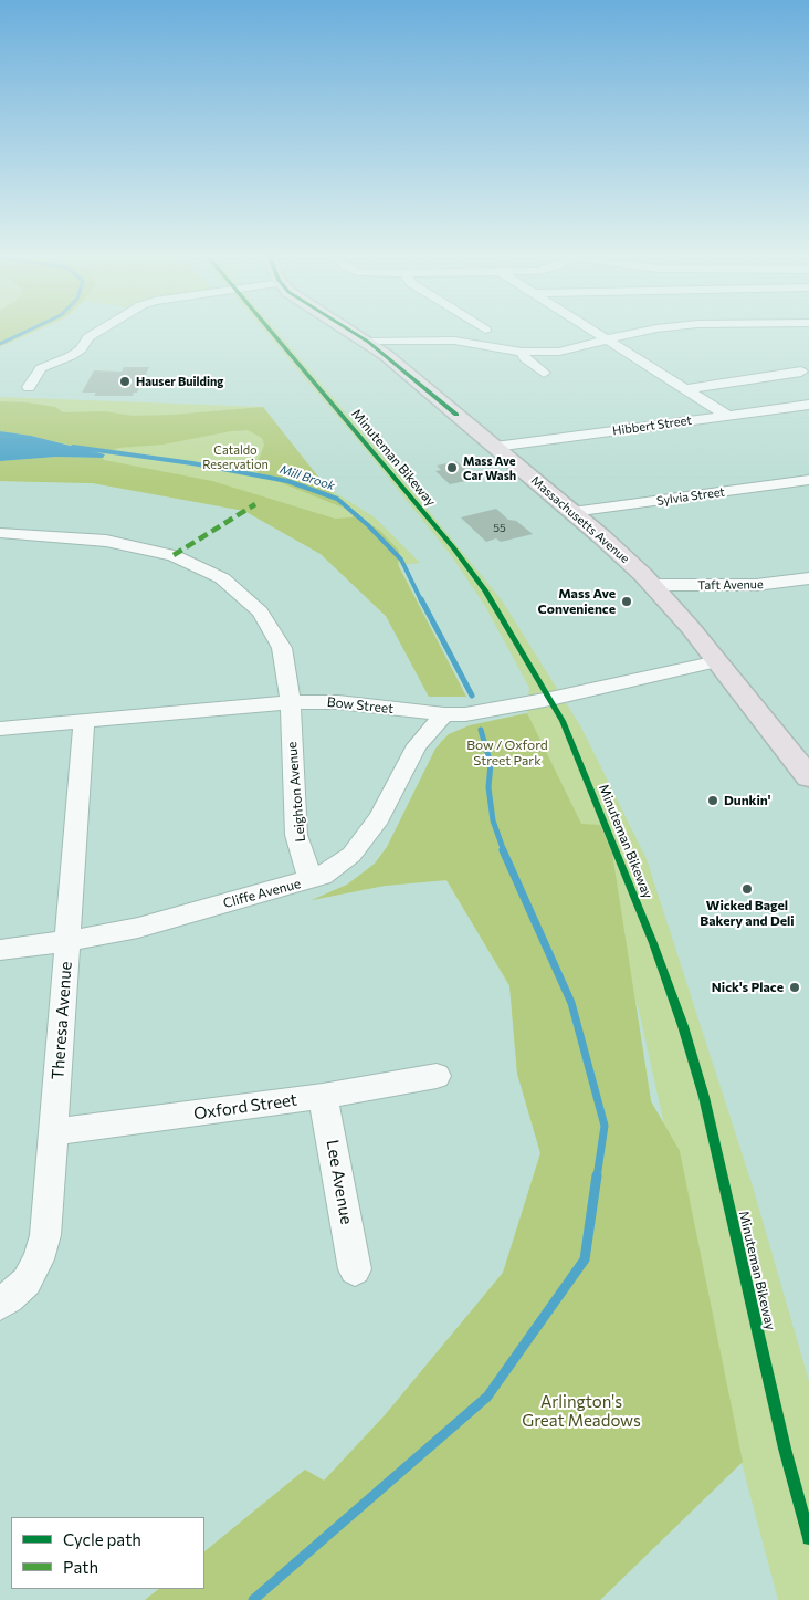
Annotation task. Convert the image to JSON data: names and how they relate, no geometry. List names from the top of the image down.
{
  "streets": {
    "main road": ["Massachusetts Avenue"],
    "street": [
      "Hibbert Street",
      "Sylvia Street",
      "Taft Avenue",
      "Bow Street",
      "Leighton Avenue",
      "Cliffe Avenue",
      "Theresa Avenue",
      "Oxford Street",
      "Lee Avenue"
    ],
    "cycle path": ["Minuteman Bikeway"]
  },
  "crossings": [
    ["Hibbert Street", "Massachusetts Avenue"],
    ["Sylvia Street", "Massachusetts Avenue"],
    ["Massachusetts Avenue", "Taft Avenue"],
    ["Massachusetts Avenue", "Bow Street"],
    ["Bow Street", "Leighton Avenue"],
    ["Bow Street", "Cliffe Avenue"],
    ["Bow Street", "Theresa Avenue"],
    ["Leighton Avenue", "Cliffe Avenue"],
    ["Cliffe Avenue", "Theresa Avenue"],
    ["Theresa Avenue", "Oxford Street"],
    ["Oxford Street", "Lee Avenue"]
  ],
  "water": ["Mill Brook"],
  "parks": ["Cataldo Reservation", "Bow / Oxford Street Park", "Arlington's Great Meadows"],
  "places": [
    "Hauser Building",
    "Mass Ave Car Wash",
    "Mass Ave Convenience",
    "Dunkin'",
    "Wicked Bagel Bakery and Deli",
    "Nick's Place"
  ],
  "house_numbers": ["55"],
  "legend": ["Cycle path", "Path"]
}
